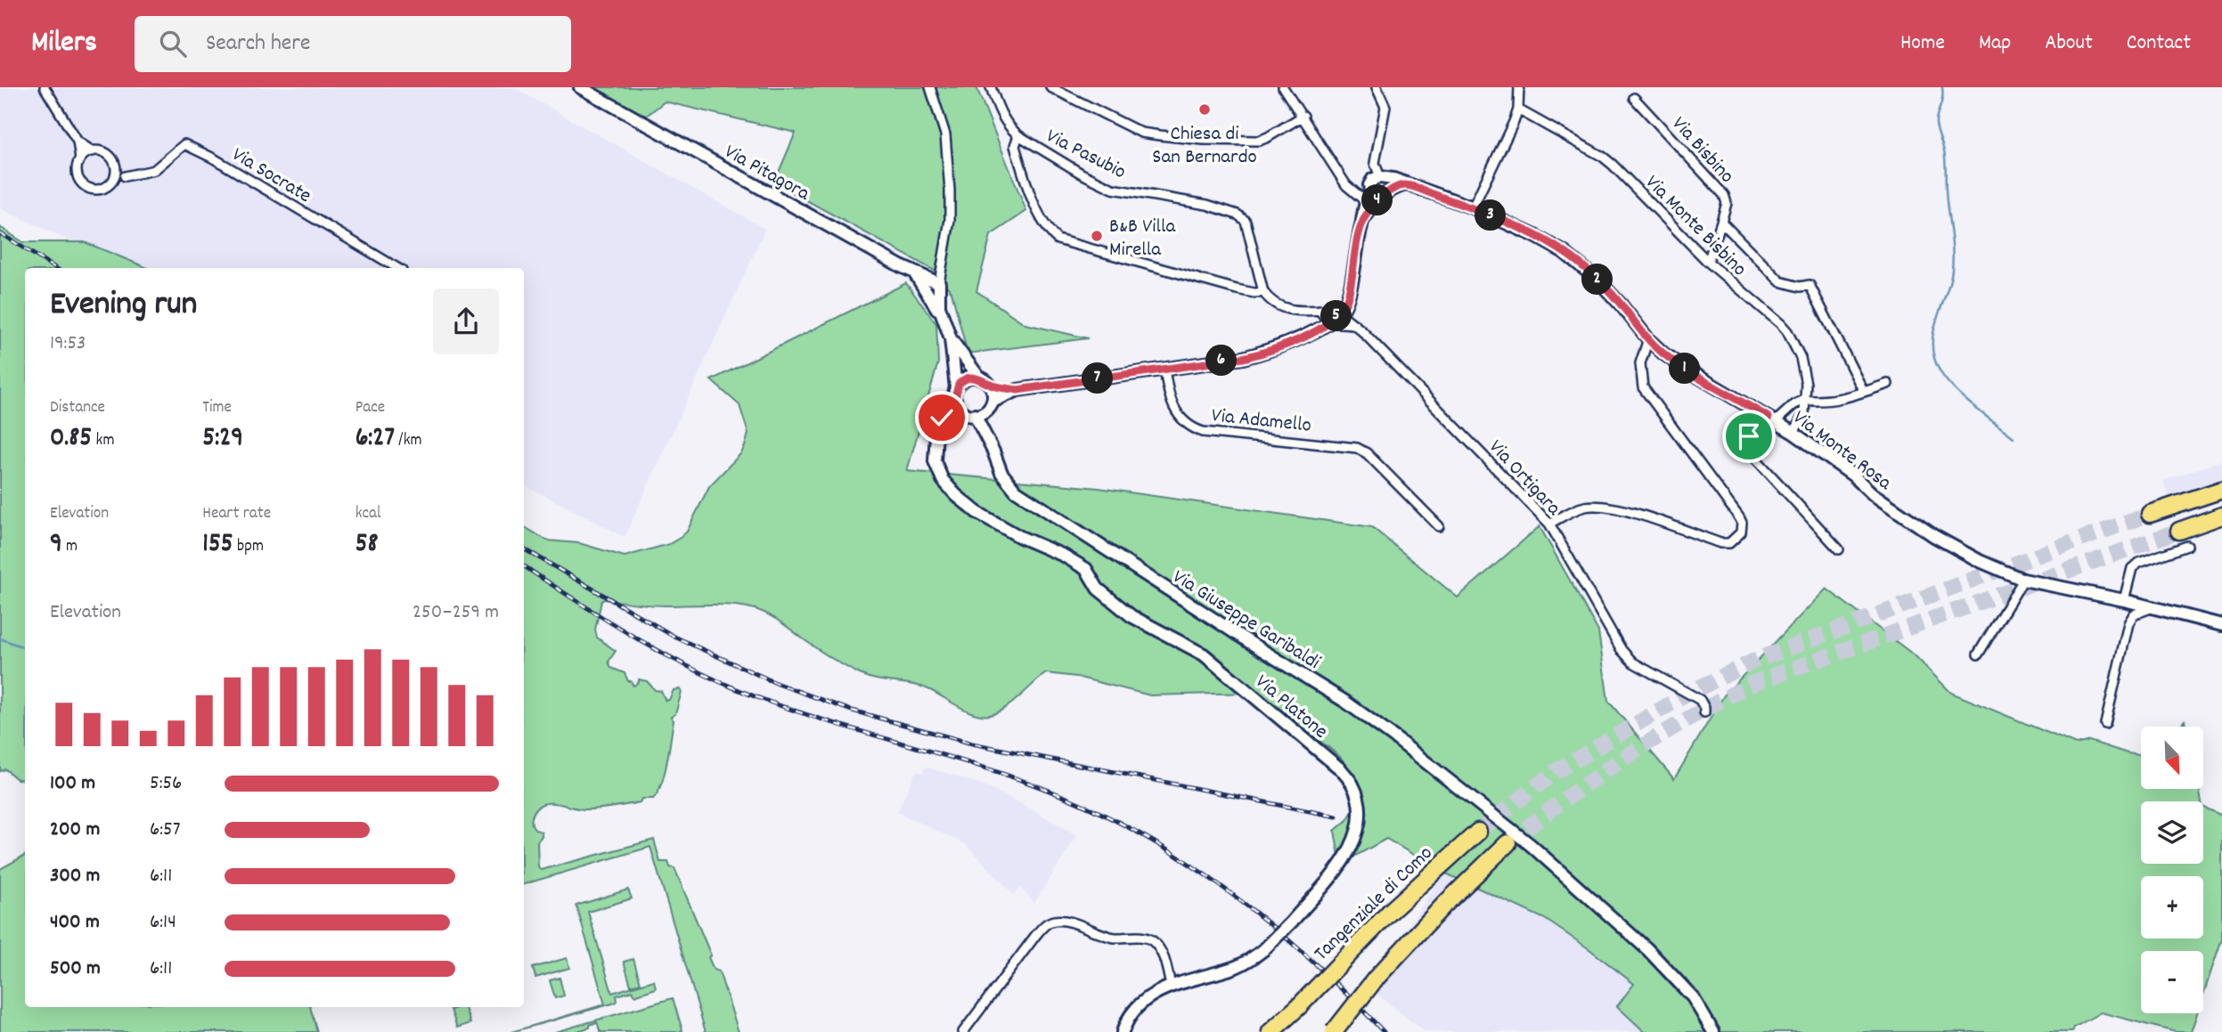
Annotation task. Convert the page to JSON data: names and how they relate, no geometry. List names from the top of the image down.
{
  "streets": {
    "highway": ["Tangenziale di Como"],
    "street": [
      "Via Bisbino",
      "Via Pasubio",
      "Via Pitagora",
      "Via Socrate",
      "Via Monte Bisbino",
      "Via Adamello",
      "Via Monte Rosa",
      "Via Ortigara",
      "Via Giuseppe Garibaldi",
      "Via Platone"
    ]
  },
  "crossings": [
    ["Via Monte Bisbino", "Via Monte Rosa"]
  ],
  "places": ["Chiesa di San Bernardo", "B&B Villa Mirella"],
  "north": "bottom right",
  "page": {
    "header": "Milers",
    "search": "Search here",
    "nav": [
      "Home",
      "Map",
      "About",
      "Contact"
    ],
    "pins": [
      "4",
      "3",
      "2",
      "5",
      "6",
      "1",
      "7"
    ],
    "heading": ["Evening run", "19:53"],
    "stats": [
      ["Distance", "0.85 km"],
      ["Time", "5:29"],
      ["Pace", "6:27 /km"],
      ["Elevation", "9 m"],
      ["Heart rate", "155 bpm"],
      ["kcal", "58"]
    ],
    "chart": ["Elevation", "250–259 m"],
    "map_buttons": ["+", "−"],
    "list": [
      {
        "name": "100 m",
        "note": "5:56"
      },
      {
        "name": "200 m",
        "note": "6:57"
      },
      {
        "name": "300 m",
        "note": "6:11"
      },
      {
        "name": "400 m",
        "note": "6:14"
      },
      {
        "name": "500 m",
        "note": "6:11"
      }
    ]
  }
}
